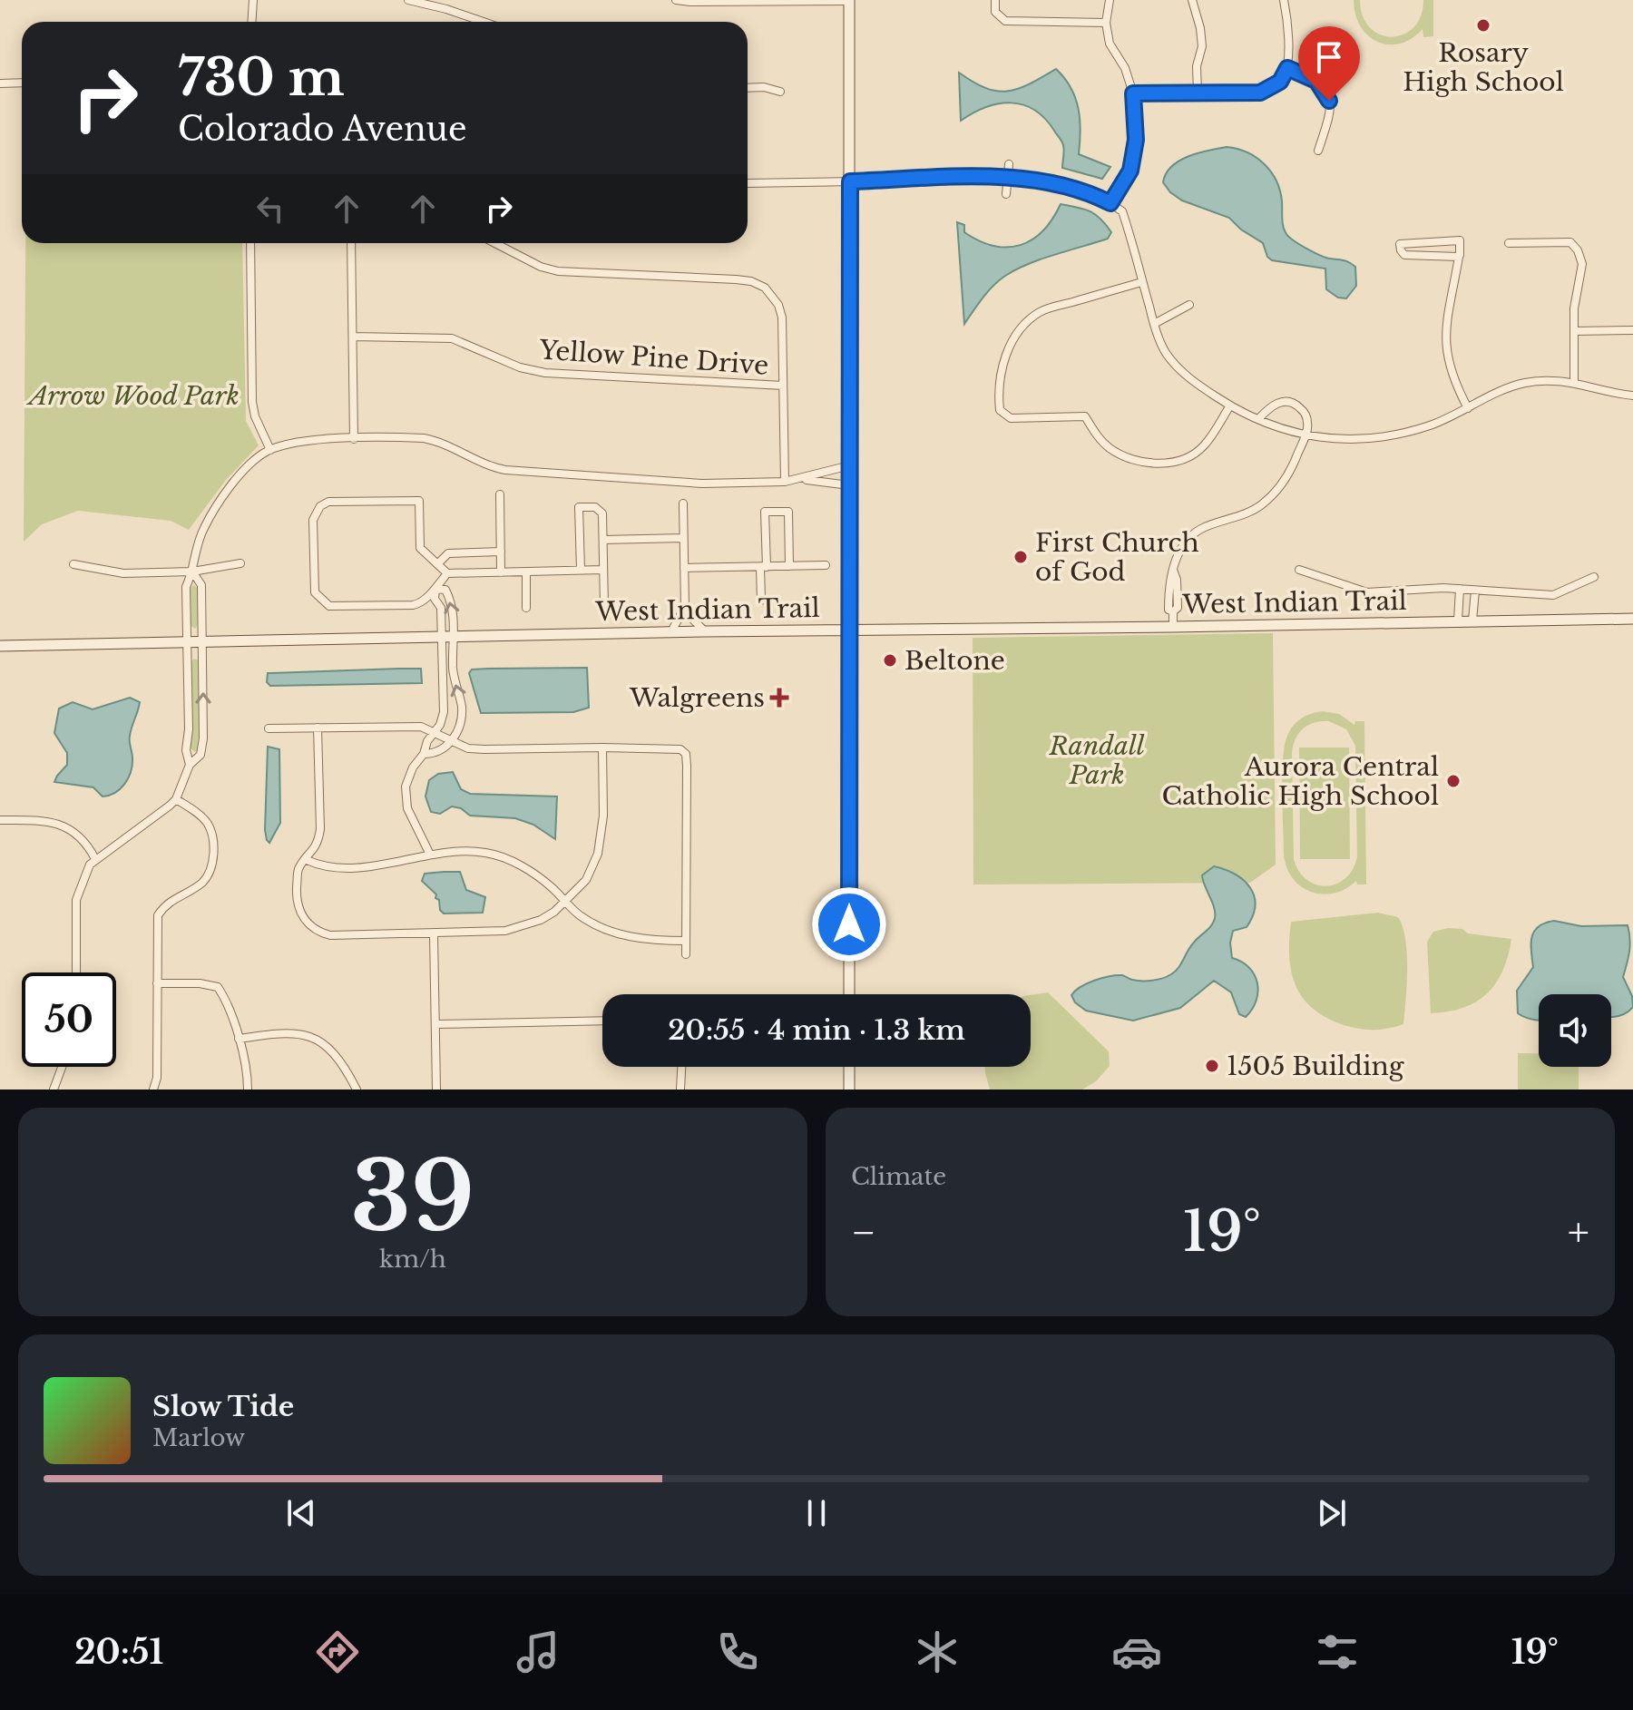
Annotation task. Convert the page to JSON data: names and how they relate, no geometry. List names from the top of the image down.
{
  "streets": {
    "main road": ["West Indian Trail"],
    "street": ["Yellow Pine Drive"]
  },
  "parks": ["Arrow Wood Park", "Randall Park"],
  "places": {
    "other": [
      "Rosary High School",
      "First Church of God",
      "Beltone",
      "Aurora Central Catholic High School",
      "1505 Building"
    ],
    "health": ["Walgreens"]
  },
  "page": {
    "turn": ["730 m", "Colorado Avenue"],
    "limit": "50",
    "trip": "20:55 · 4 min · 1.3 km",
    "tile": [
      ["39", "km/h"],
      "Climate"
    ],
    "heat": ["−", "19°", "+"],
    "song": ["Slow Tide", "Marlow"],
    "tabs": ["20:51", "19°"]
  }
}
